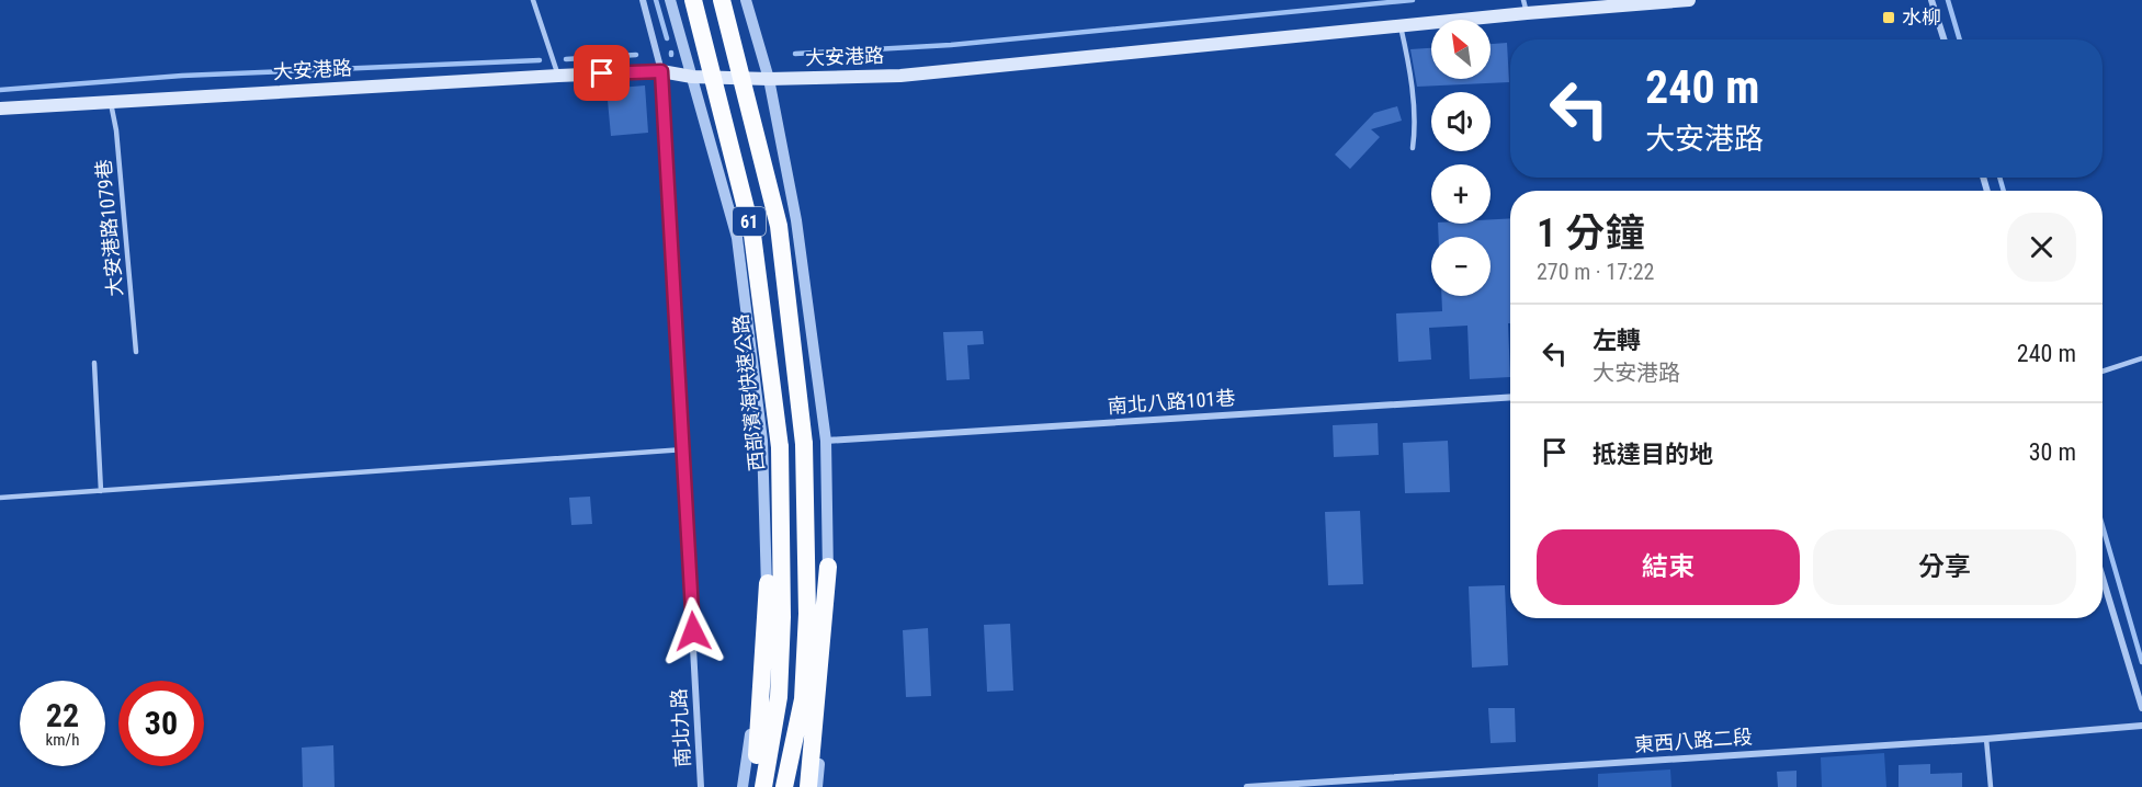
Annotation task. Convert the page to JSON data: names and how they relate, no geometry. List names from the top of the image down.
{
  "streets": {
    "highway": ["61", "西部濱海快速公路"],
    "main road": ["大安港路"],
    "street": ["南北八路101巷", "南北九路", "東西八路二段"],
    "lane": ["大安港路1079巷"]
  },
  "crossings": [
    ["大安港路", "大安港路1079巷"],
    ["大安港路", "南北九路"]
  ],
  "places": {
    "transit": ["水柳"]
  },
  "north": "top left",
  "page": {
    "map_buttons": ["+", "−"],
    "turn": ["240 m", "大安港路"],
    "heading": ["1 分鐘", "270 m · 17:22"],
    "list": [
      {
        "name": "左轉",
        "note": "大安港路",
        "value": "240 m"
      },
      {
        "name": "抵達目的地",
        "value": "30 m"
      }
    ],
    "buttons": ["結束", "分享"],
    "speed": "22 km/h",
    "limit": "30"
  }
}
